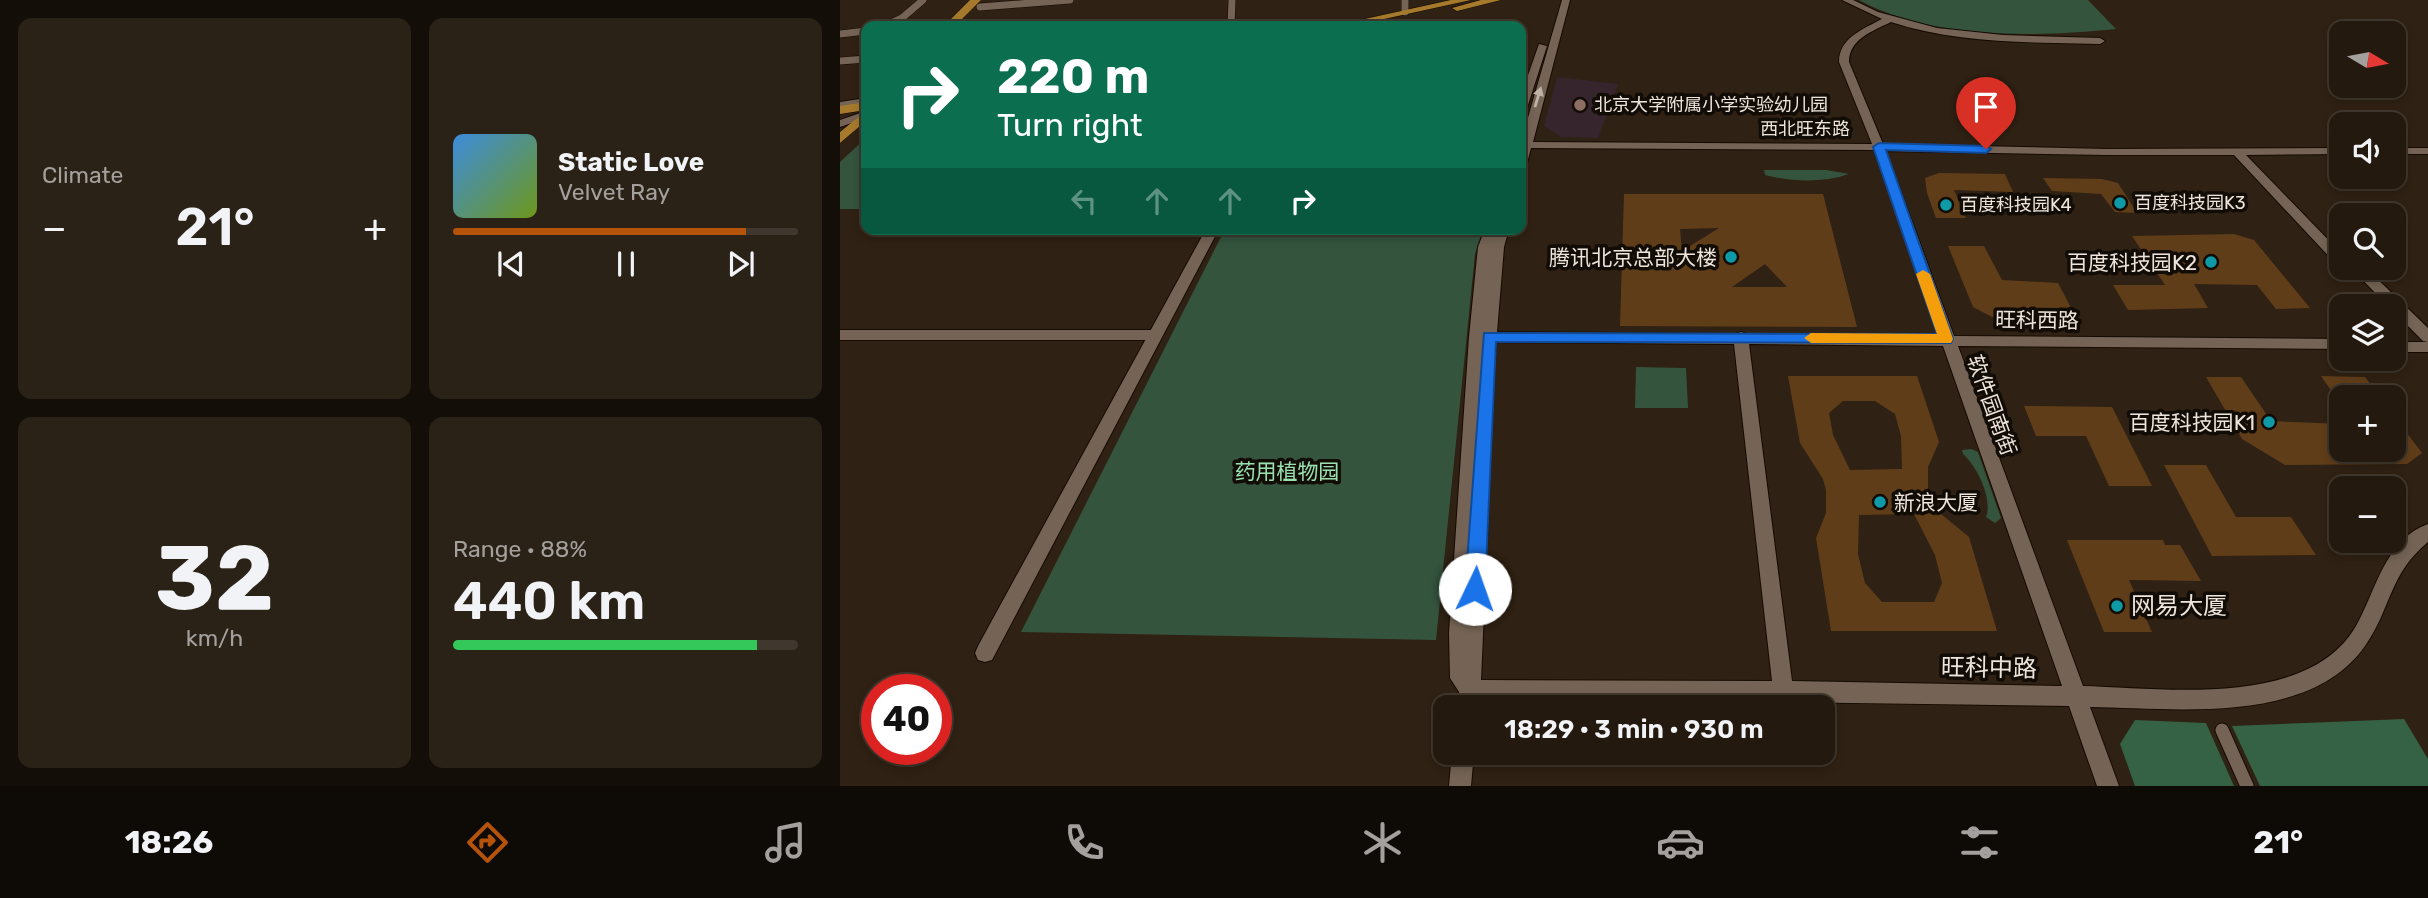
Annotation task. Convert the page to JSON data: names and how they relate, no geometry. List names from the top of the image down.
{
  "streets": {
    "street": [
      "西北旺东路",
      "旺科西路",
      "软件园南街",
      "旺科中路"
    ]
  },
  "crossings": [
    ["西北旺东路", "软件园南街"],
    ["旺科西路", "软件园南街"],
    ["软件园南街", "旺科中路"]
  ],
  "parks": ["药用植物园"],
  "places": [
    "北京大学附属小学实验幼儿园",
    "百度科技园K3",
    "百度科技园K4",
    "腾讯北京总部大楼",
    "百度科技园K2",
    "百度科技园K1",
    "新浪大厦",
    "网易大厦"
  ],
  "north": "right",
  "page": {
    "tile": [
      "Climate",
      ["32", "km/h"],
      ["Range · 88%", "440 km"]
    ],
    "map_buttons": ["+", "−"],
    "turn": ["220 m", "Turn right"],
    "song": ["Static Love", "Velvet Ray"],
    "heat": ["−", "21°", "+"],
    "limit": "40",
    "trip": "18:29 · 3 min · 930 m",
    "tabs": ["18:26", "21°"]
  }
}
